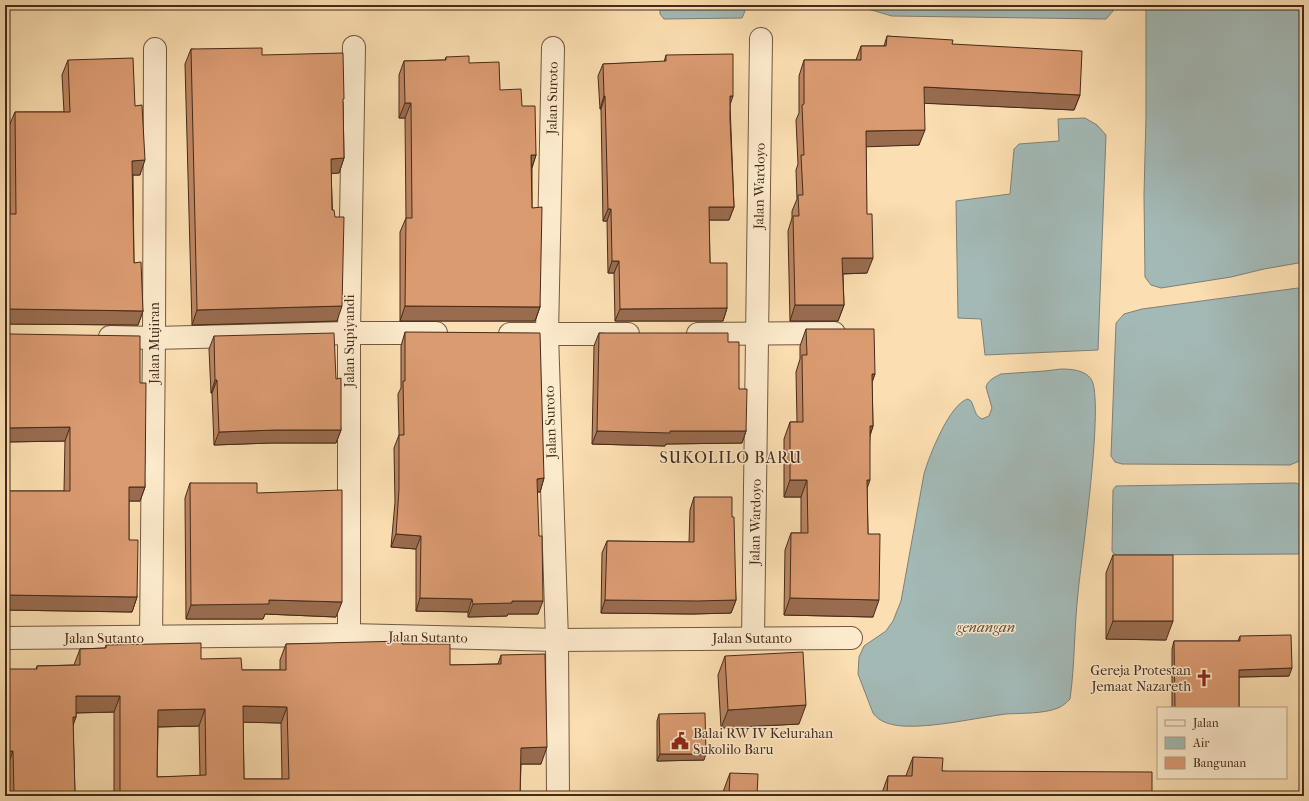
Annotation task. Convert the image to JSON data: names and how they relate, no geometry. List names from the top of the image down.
{
  "streets": {
    "street": [
      "Jalan Suroto",
      "Jalan Wardoyo",
      "Jalan Supiyandi",
      "Jalan Mujiran",
      "Jalan Sutanto"
    ]
  },
  "crossings": [
    ["Jalan Suroto", "Jalan Sutanto"],
    ["Jalan Wardoyo", "Jalan Sutanto"],
    ["Jalan Supiyandi", "Jalan Sutanto"],
    ["Jalan Mujiran", "Jalan Sutanto"]
  ],
  "districts": ["SUKOLILO BARU"],
  "water": ["genangan"],
  "places": {
    "church": ["Gereja Protestan Jemaat Nazareth"],
    "public building": ["Balai RW IV Kelurahan Sukolilo Baru"]
  },
  "legend": ["Jalan", "Air", "Bangunan"]
}
